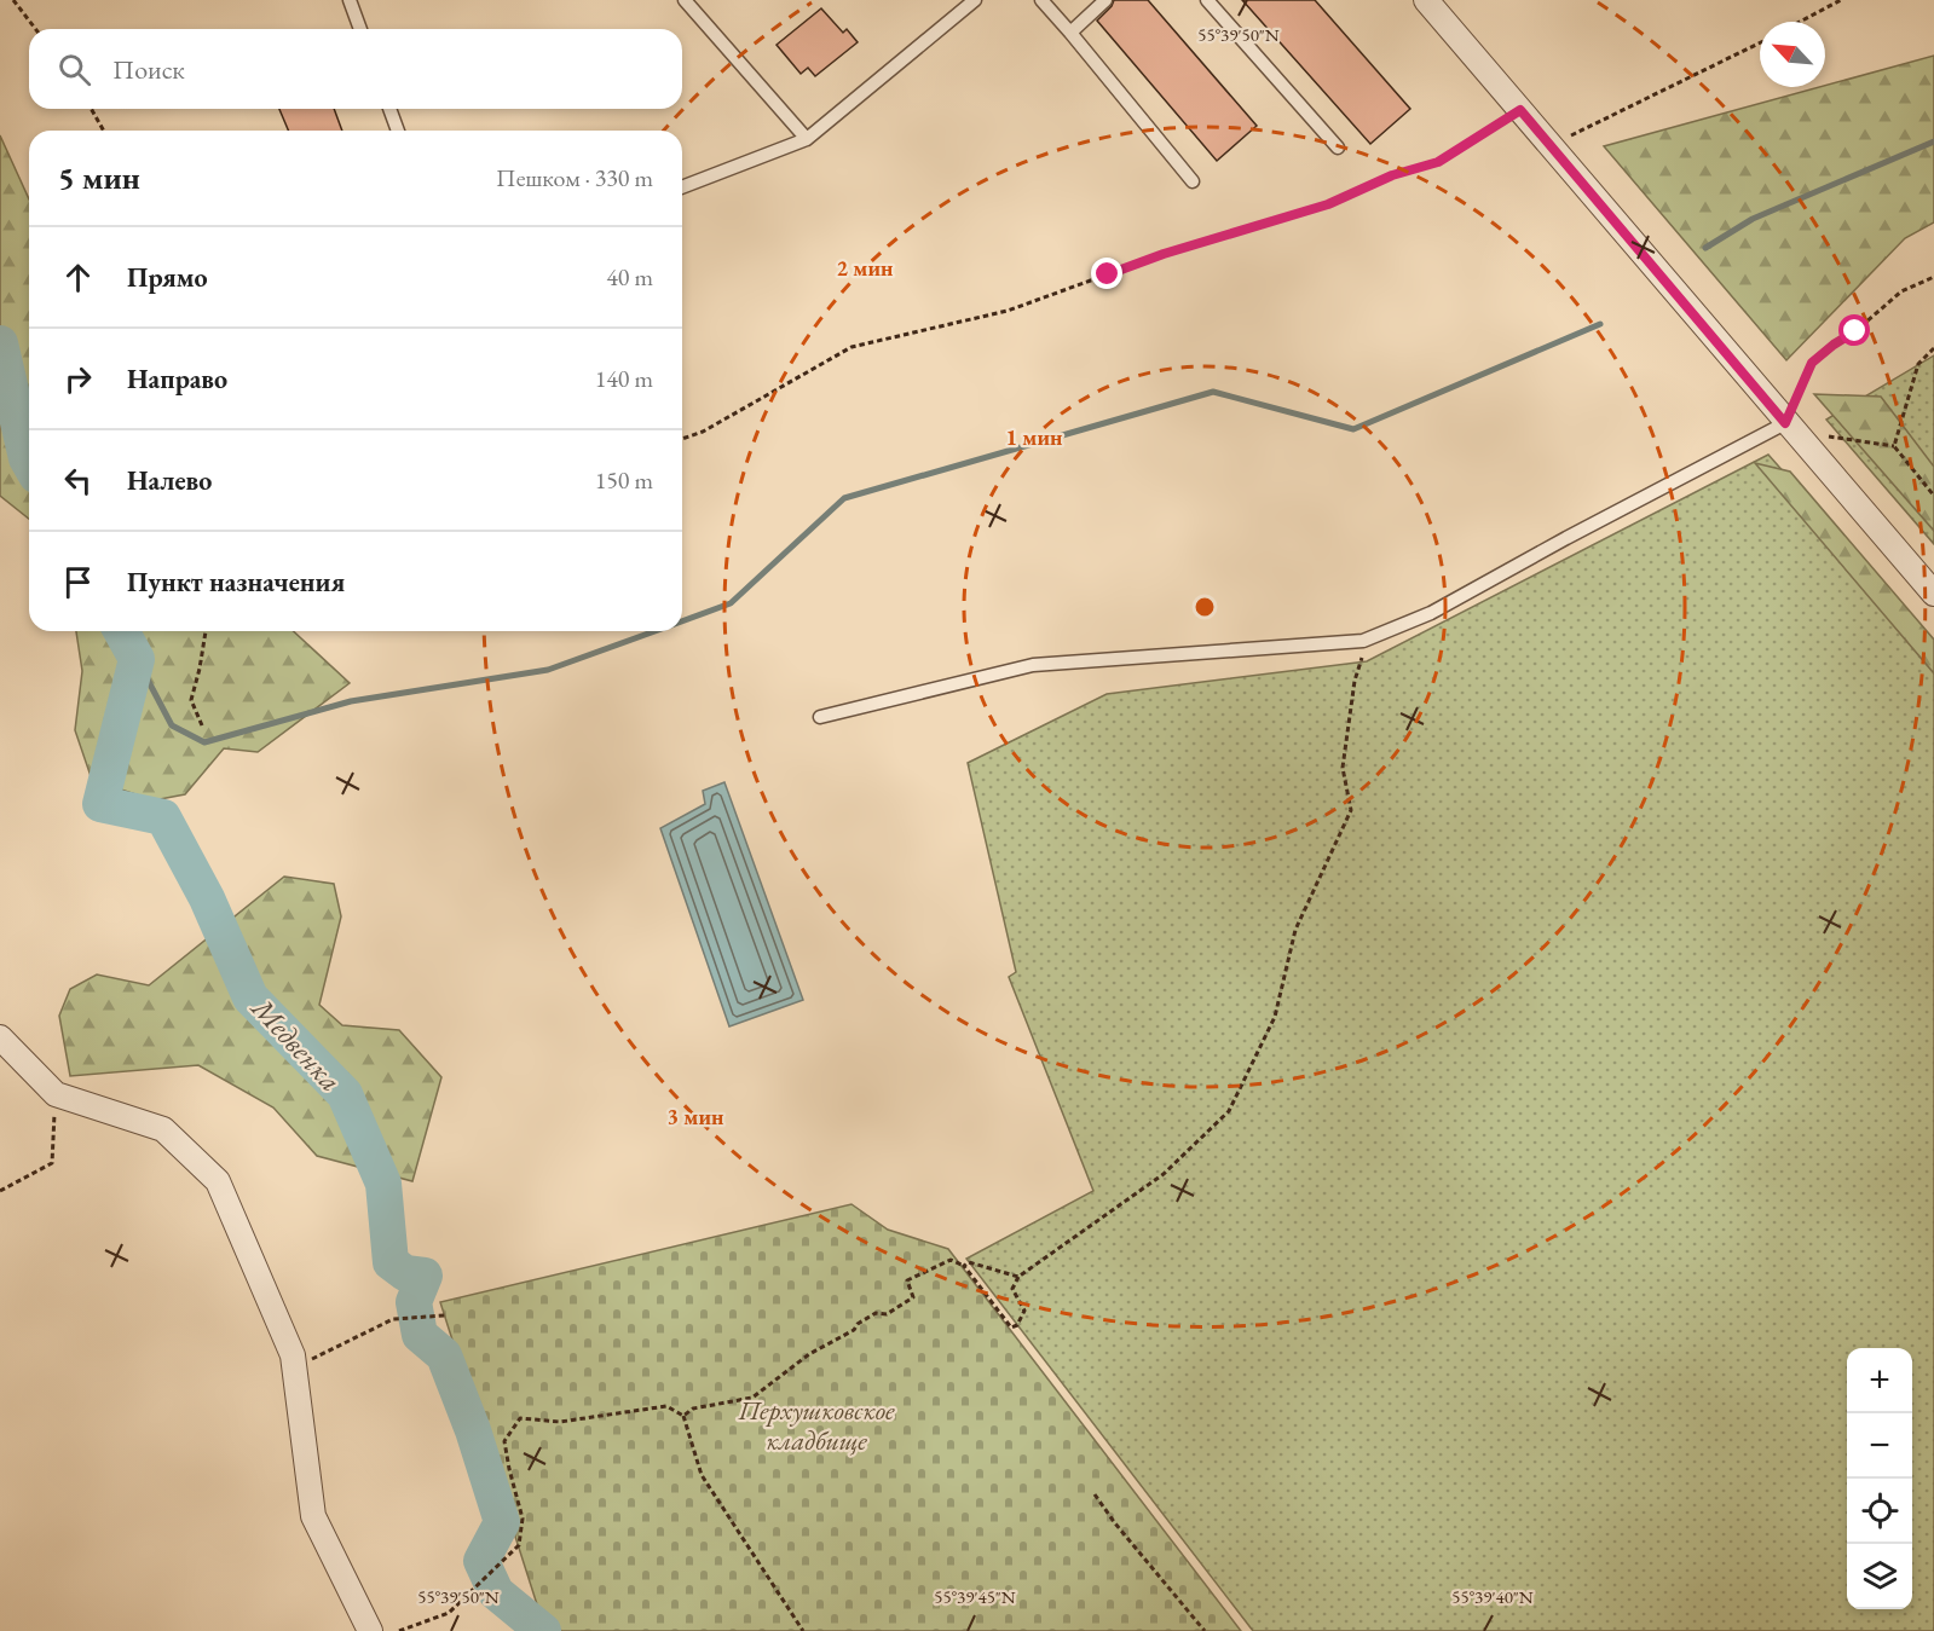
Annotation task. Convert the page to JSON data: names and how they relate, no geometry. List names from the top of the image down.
{
  "water": ["Медвенка"],
  "parks": ["Перхушковское кладбище"],
  "north": "top left",
  "page": {
    "search": "Поиск",
    "heading": ["5 мин", "Пешком · 330 m"],
    "list": [
      ["Прямо", "40 m"],
      ["Направо", "140 m"],
      ["Налево", "150 m"],
      "Пункт назначения"
    ],
    "map_buttons": ["+", "−"]
  },
  "coordinates": ["55°39'50\"N", "55°39'45\"N", "55°39'40\"N"],
  "rings": ["2 мин", "1 мин", "3 мин"]
}
